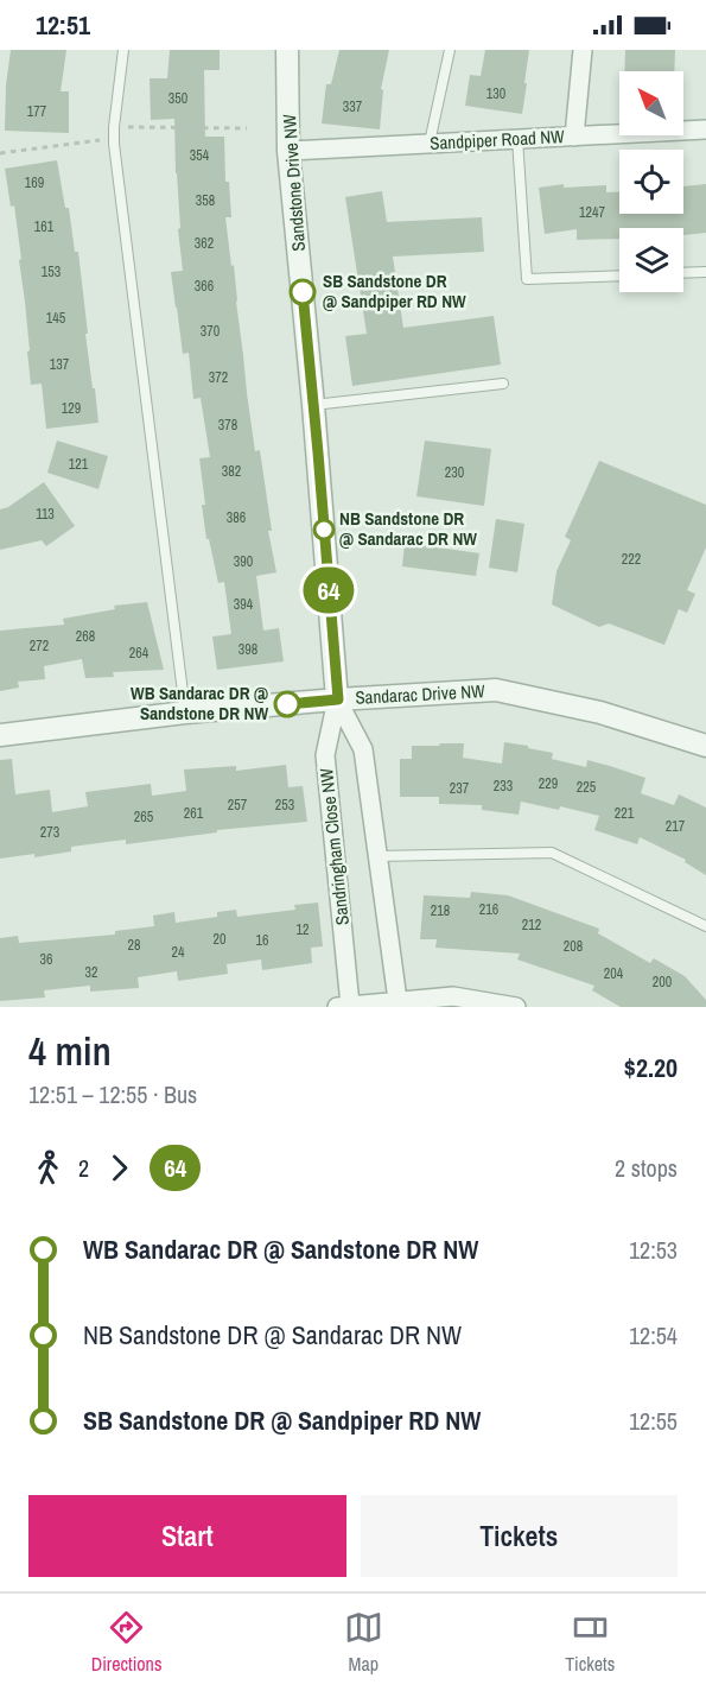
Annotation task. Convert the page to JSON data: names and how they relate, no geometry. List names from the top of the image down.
{
  "streets": {
    "street": [
      "Sandpiper Road NW",
      "Sandstone Drive NW",
      "Sandarac Drive NW",
      "Sandringham Close NW"
    ]
  },
  "crossings": [
    ["Sandpiper Road NW", "Sandstone Drive NW"],
    ["Sandstone Drive NW", "Sandarac Drive NW"],
    ["Sandstone Drive NW", "Sandringham Close NW"],
    ["Sandarac Drive NW", "Sandringham Close NW"]
  ],
  "places": ["SB Sandstone DR @ Sandpiper RD NW", "NB Sandstone DR @ Sandarac DR NW", "WB Sandarac DR @ Sandstone DR NW"],
  "lines": ["bus line 64"],
  "house_numbers": [
    "130",
    "350",
    "337",
    "177",
    "354",
    "169",
    "358",
    "1247",
    "161",
    "362",
    "153",
    "366",
    "145",
    "370",
    "137",
    "372",
    "129",
    "378",
    "121",
    "382",
    "230",
    "113",
    "386",
    "222",
    "390",
    "394",
    "268",
    "272",
    "398",
    "264",
    "229",
    "233",
    "225",
    "237",
    "257",
    "253",
    "261",
    "221",
    "265",
    "217",
    "273",
    "216",
    "218",
    "212",
    "12",
    "20",
    "16",
    "28",
    "208",
    "24",
    "36",
    "32",
    "204",
    "200"
  ],
  "north": "top left",
  "page": {
    "status": "12:51",
    "on_map": "64",
    "heading": ["4 min", "12:51 – 12:55 · Bus", "$2.20"],
    "legs": ["2", "64", "2 stops"],
    "list": [
      {
        "name": "WB Sandarac DR @ Sandstone DR NW",
        "value": "12:53"
      },
      {
        "name": "NB Sandstone DR @ Sandarac DR NW",
        "value": "12:54"
      },
      {
        "name": "SB Sandstone DR @ Sandpiper RD NW",
        "value": "12:55"
      }
    ],
    "buttons": ["Start", "Tickets"],
    "tabs": ["Directions", "Map", "Tickets"]
  }
}
